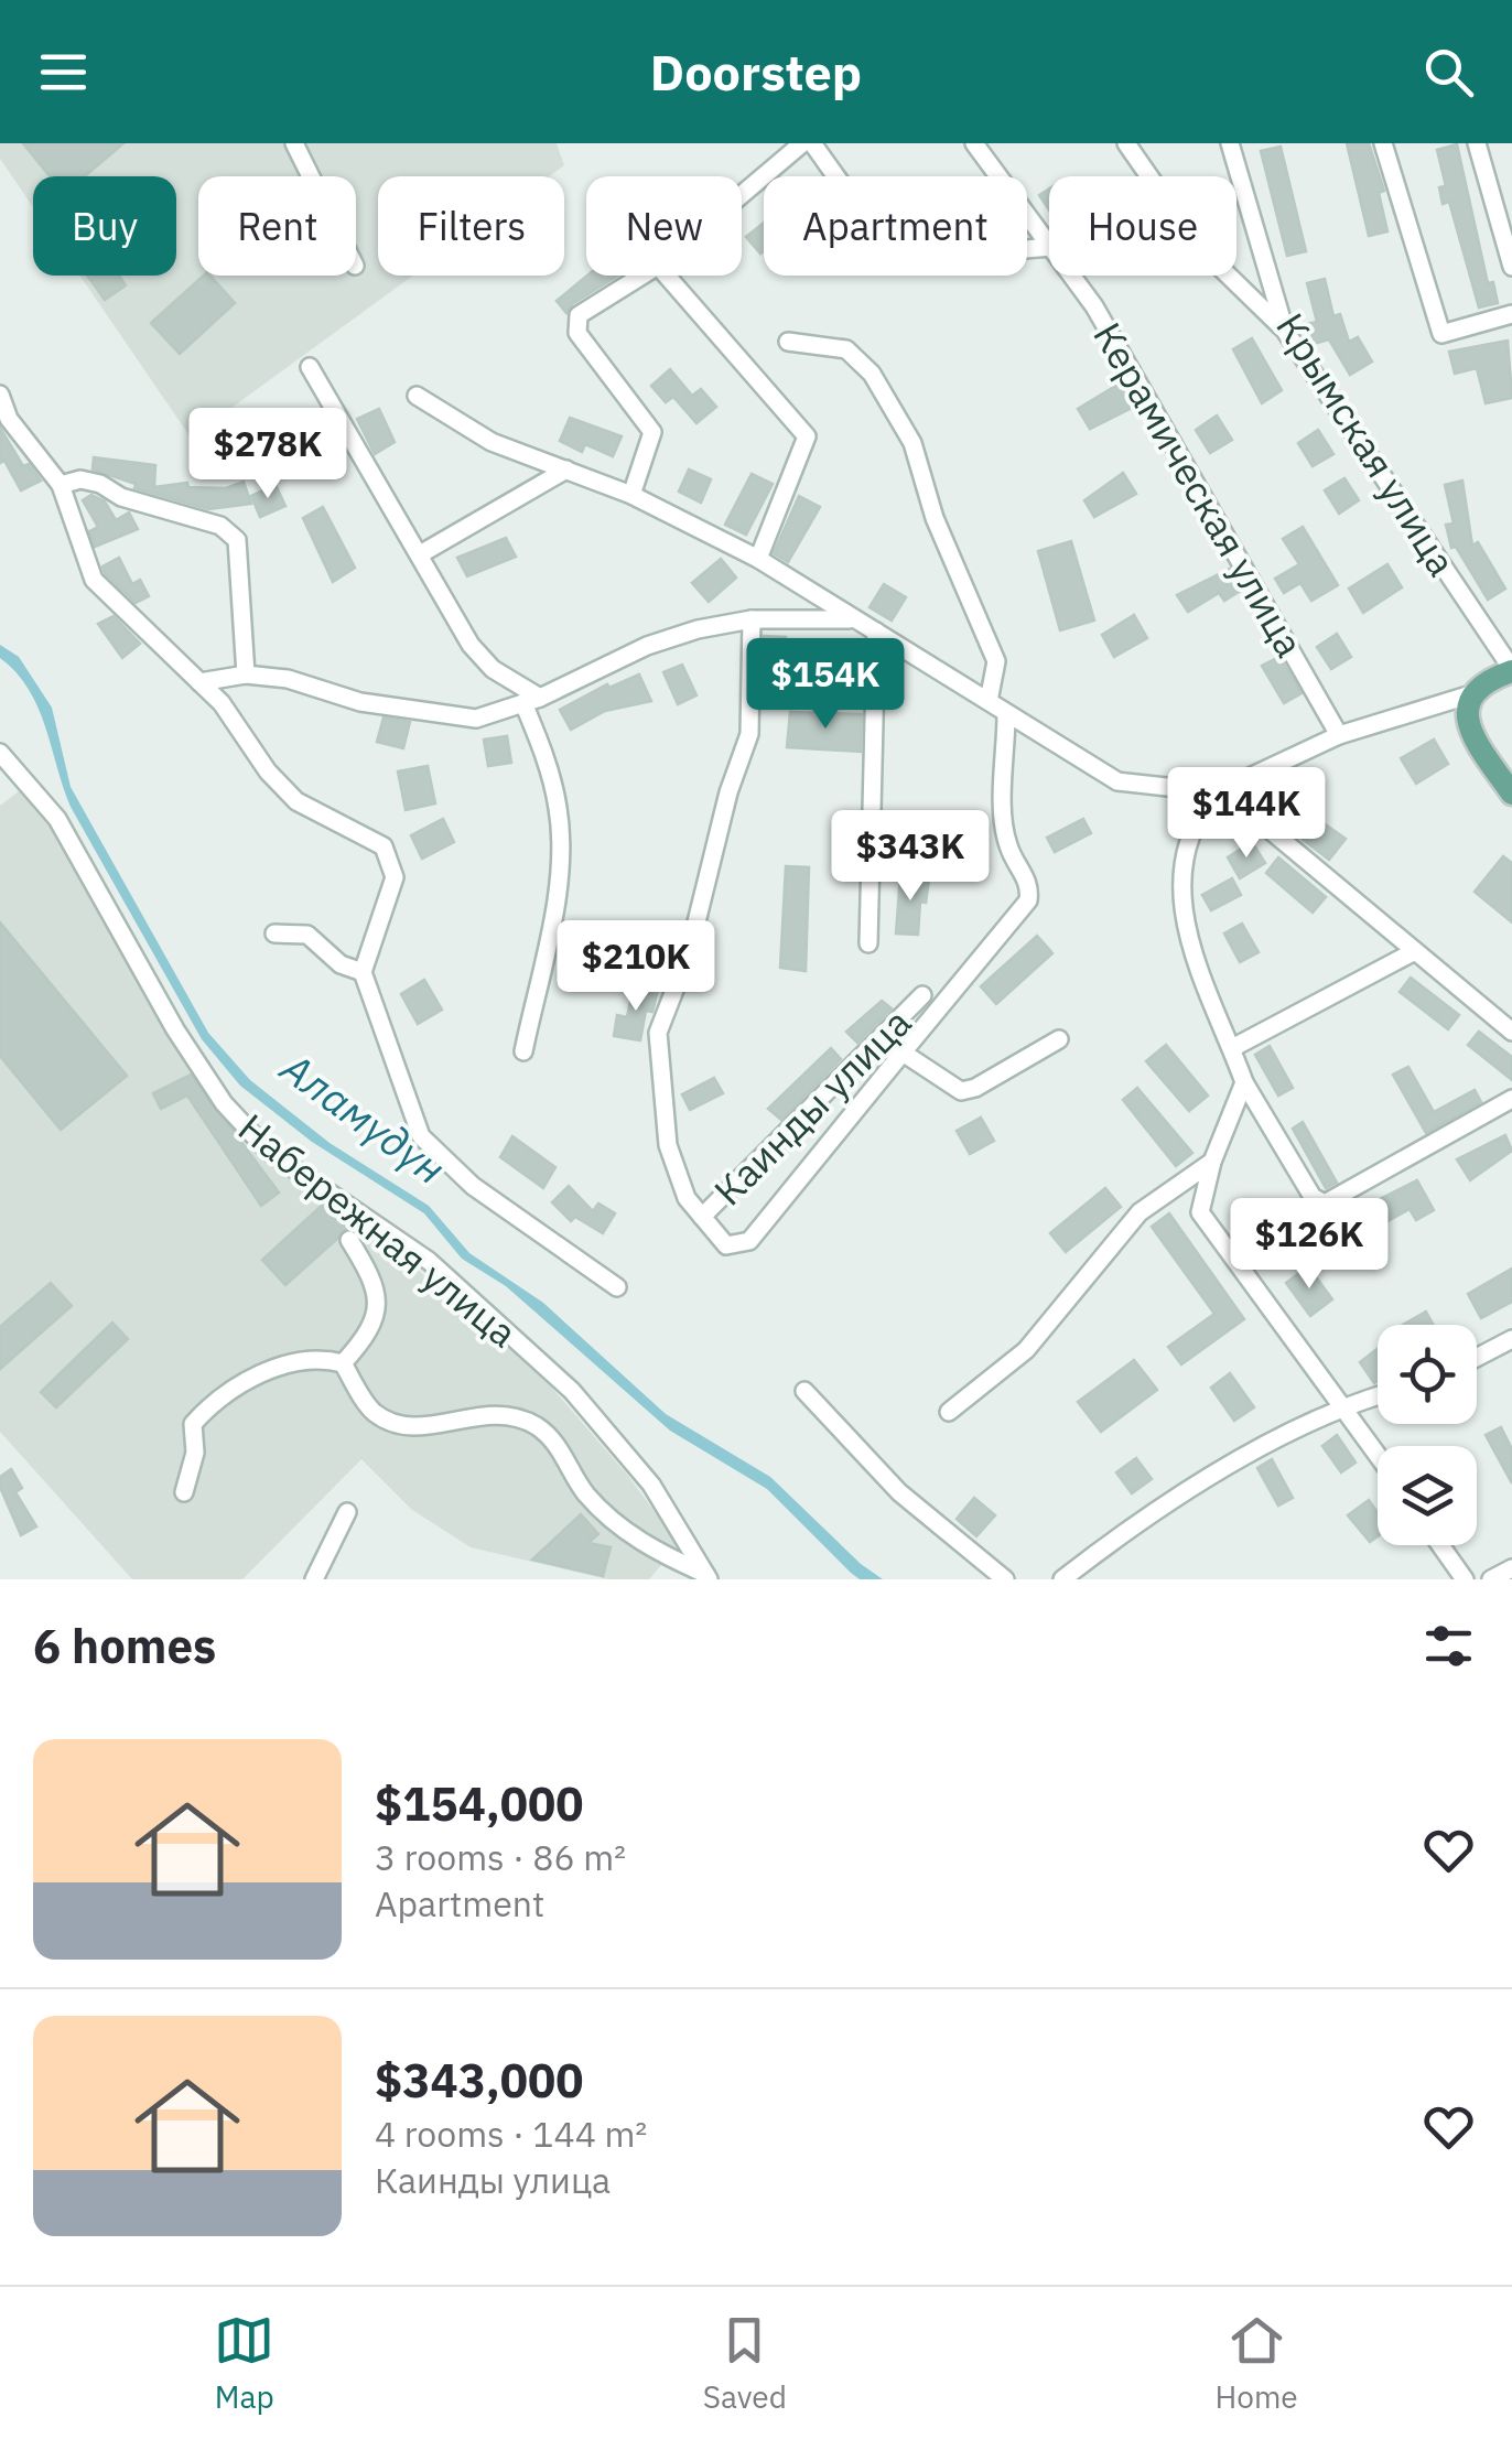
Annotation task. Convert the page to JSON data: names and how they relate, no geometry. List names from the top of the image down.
{
  "streets": {
    "street": [
      "Крымская улица",
      "Керамическая улица",
      "Каинды улица",
      "Набережная улица"
    ]
  },
  "water": ["Аламүдүн"],
  "page": {
    "header": "Doorstep",
    "chip": [
      "Buy",
      "Rent",
      "Filters",
      "New",
      "Apartment",
      "House"
    ],
    "price": [
      "$278K",
      "$154K",
      "$144K",
      "$343K",
      "$210K",
      "$126K"
    ],
    "heading": "6 homes",
    "list": [
      {
        "name": "$154,000",
        "note": "3 rooms · 86 m² · Apartment"
      },
      {
        "name": "$343,000",
        "note": "4 rooms · 144 m² · Каинды улица"
      }
    ],
    "tabs": ["Map", "Saved", "Home"]
  }
}
